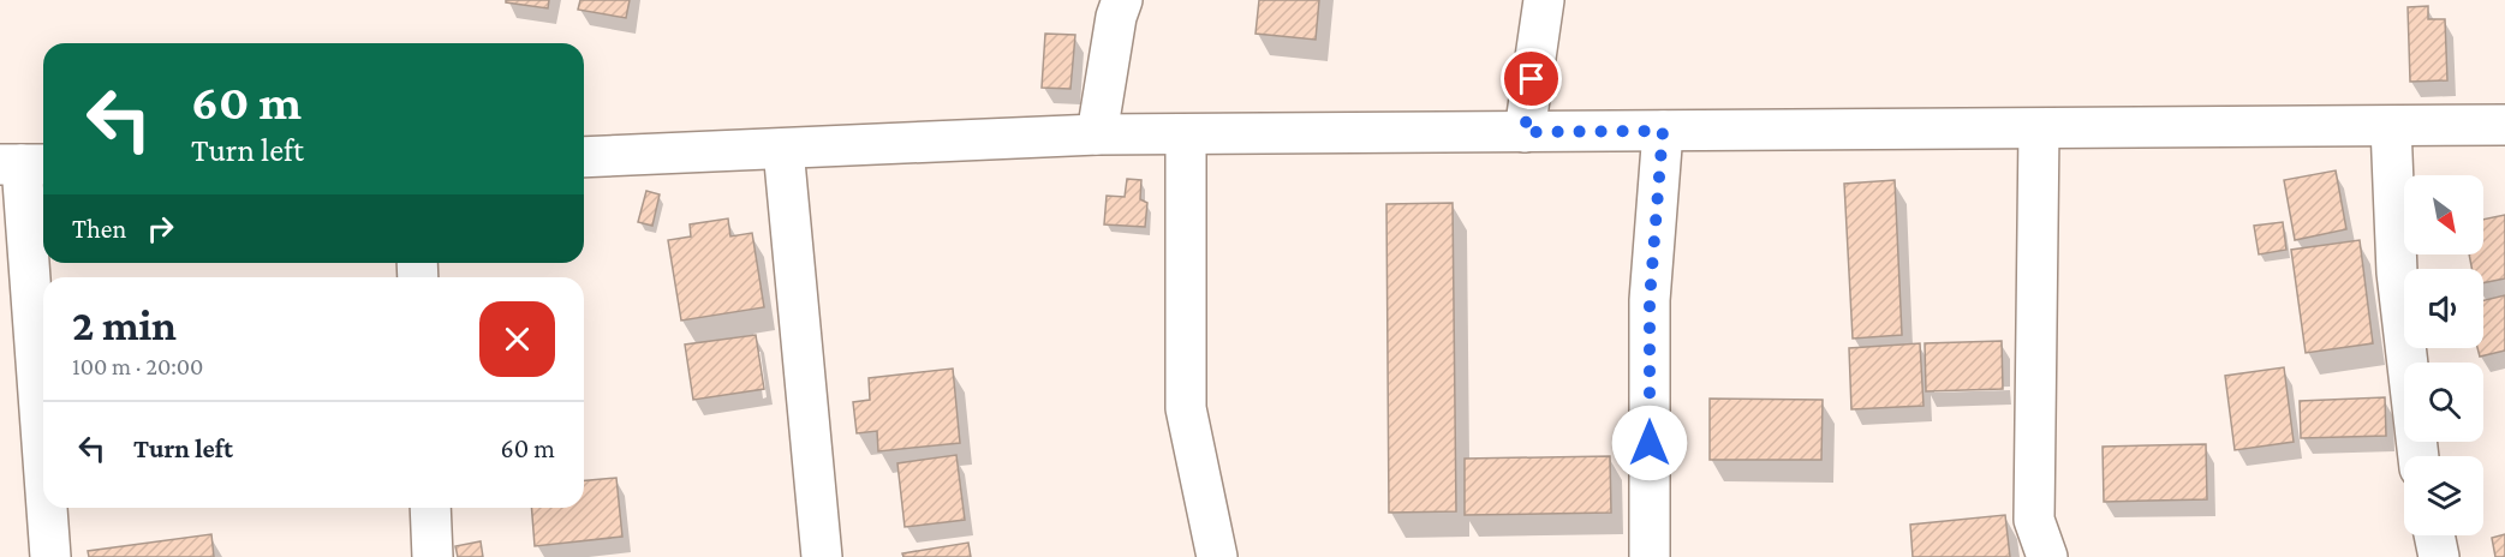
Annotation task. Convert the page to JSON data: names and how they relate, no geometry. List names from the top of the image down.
{
  "north": "bottom right",
  "page": {
    "turn": ["60 m", "Turn left"],
    "then": "Then",
    "heading": ["2 min", "100 m · 20:00"],
    "list": [
      {
        "name": "Turn left",
        "value": "60 m"
      }
    ]
  }
}
